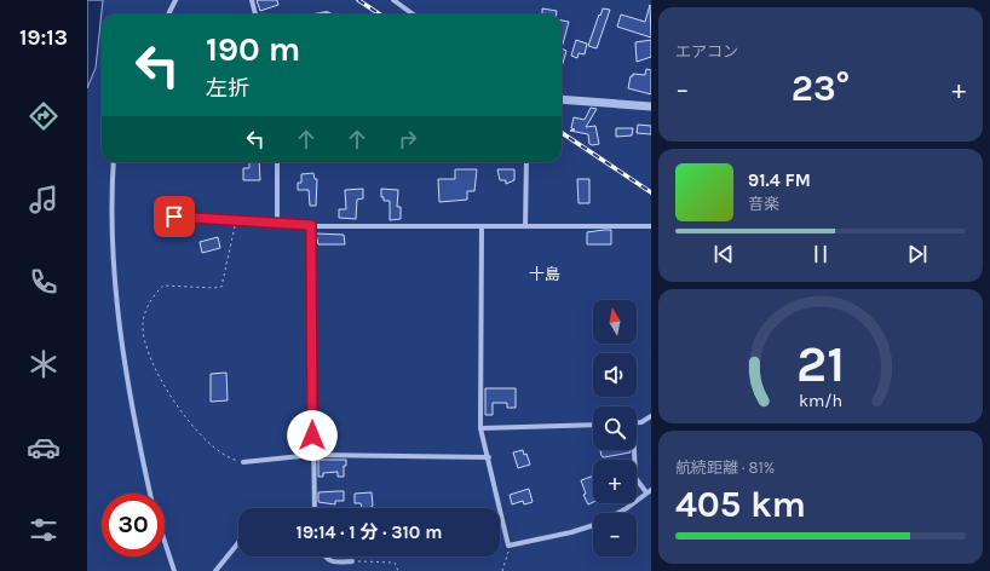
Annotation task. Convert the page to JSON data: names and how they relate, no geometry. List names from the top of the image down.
{
  "districts": ["十島"],
  "north": "top",
  "page": {
    "tabs": "19:13",
    "tile": [
      "エアコン",
      ["航続距離 · 81%", "405 km"]
    ],
    "turn": ["190 m", "左折"],
    "heat": ["−", "23°", "+"],
    "song": ["91.4 FM", "音楽"],
    "map_buttons": ["+", "−"],
    "limit": "30",
    "trip": "19:14 · 1 分 · 310 m",
    "gauge": ["21", "km/h"]
  }
}
